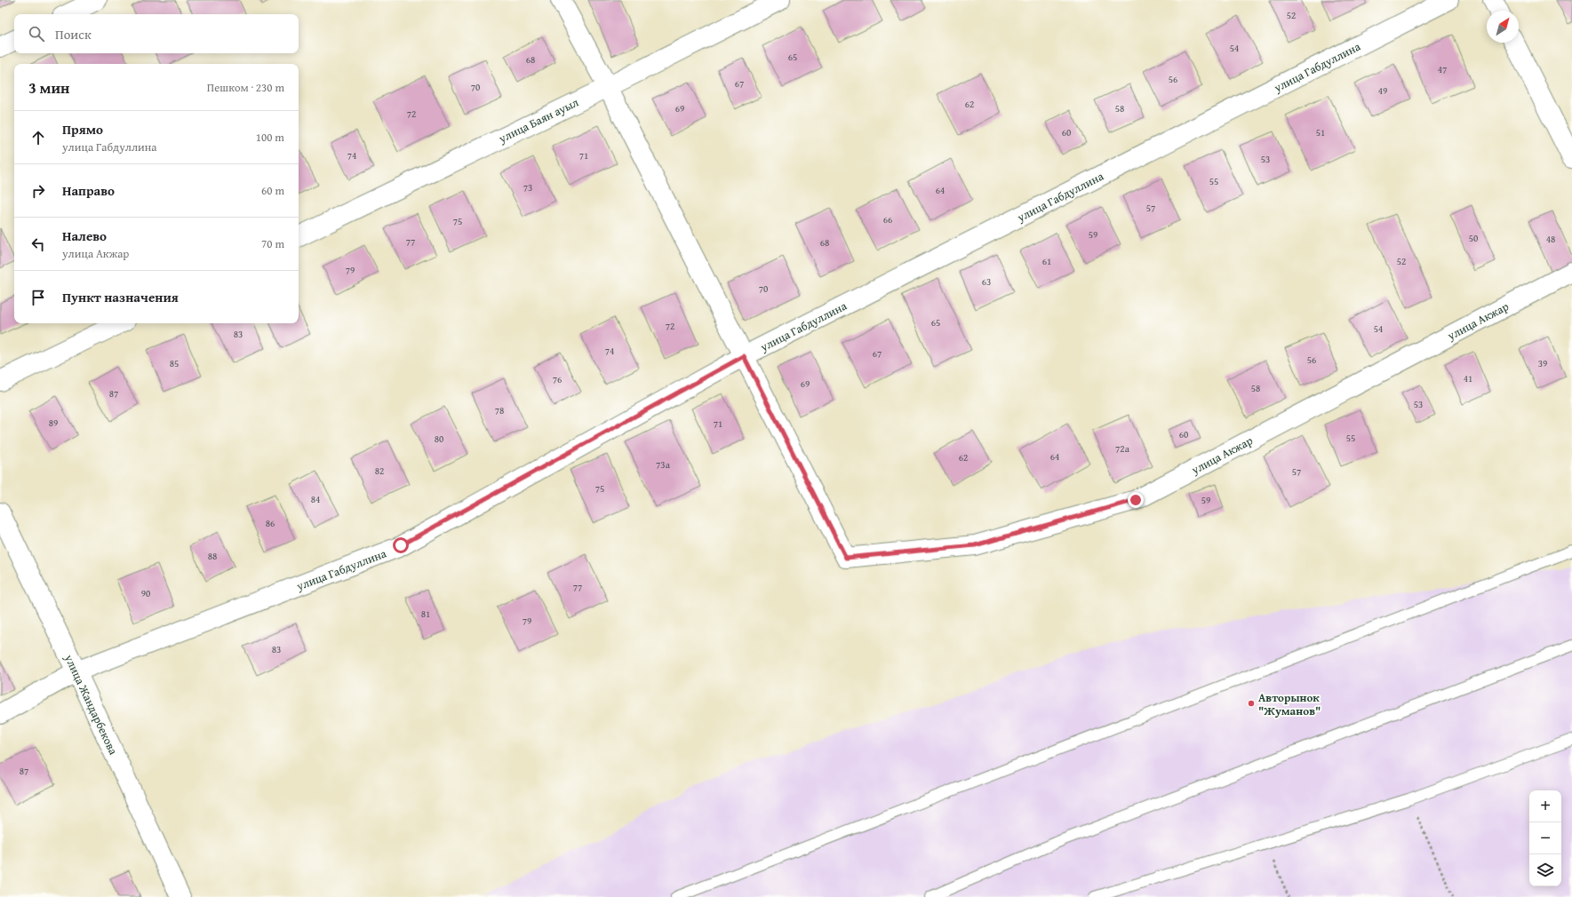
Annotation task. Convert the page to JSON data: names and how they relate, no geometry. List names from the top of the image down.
{
  "streets": {
    "street": [
      "улица Габдуллина",
      "улица Баян ауыл",
      "улица Акжар",
      "улица Жандарбекова"
    ]
  },
  "crossings": [
    ["улица Габдуллина", "улица Акжар"],
    ["улица Габдуллина", "улица Жандарбекова"]
  ],
  "places": ["Авторынок \"Жуманов\""],
  "house_numbers": [
    "52",
    "54",
    "65",
    "68",
    "47",
    "56",
    "67",
    "70",
    "49",
    "62",
    "69",
    "58",
    "72",
    "60",
    "51",
    "74",
    "71",
    "53",
    "55",
    "73",
    "64",
    "57",
    "66",
    "75",
    "59",
    "50",
    "48",
    "77",
    "68",
    "61",
    "52",
    "79",
    "63",
    "70",
    "65",
    "72",
    "54",
    "83",
    "74",
    "67",
    "56",
    "85",
    "39",
    "41",
    "76",
    "69",
    "58",
    "87",
    "53",
    "78",
    "89",
    "71",
    "60",
    "55",
    "80",
    "72а",
    "64",
    "62",
    "73а",
    "82",
    "57",
    "75",
    "84",
    "59",
    "86",
    "88",
    "77",
    "90",
    "81",
    "79",
    "83",
    "87"
  ],
  "north": "top right",
  "page": {
    "search": "Поиск",
    "heading": ["3 мин", "Пешком · 230 m"],
    "list": [
      ["Прямо", "улица Габдуллина", "100 m"],
      ["Направо", "60 m"],
      ["Налево", "улица Акжар", "70 m"],
      "Пункт назначения"
    ],
    "map_buttons": ["+", "−"]
  }
}
